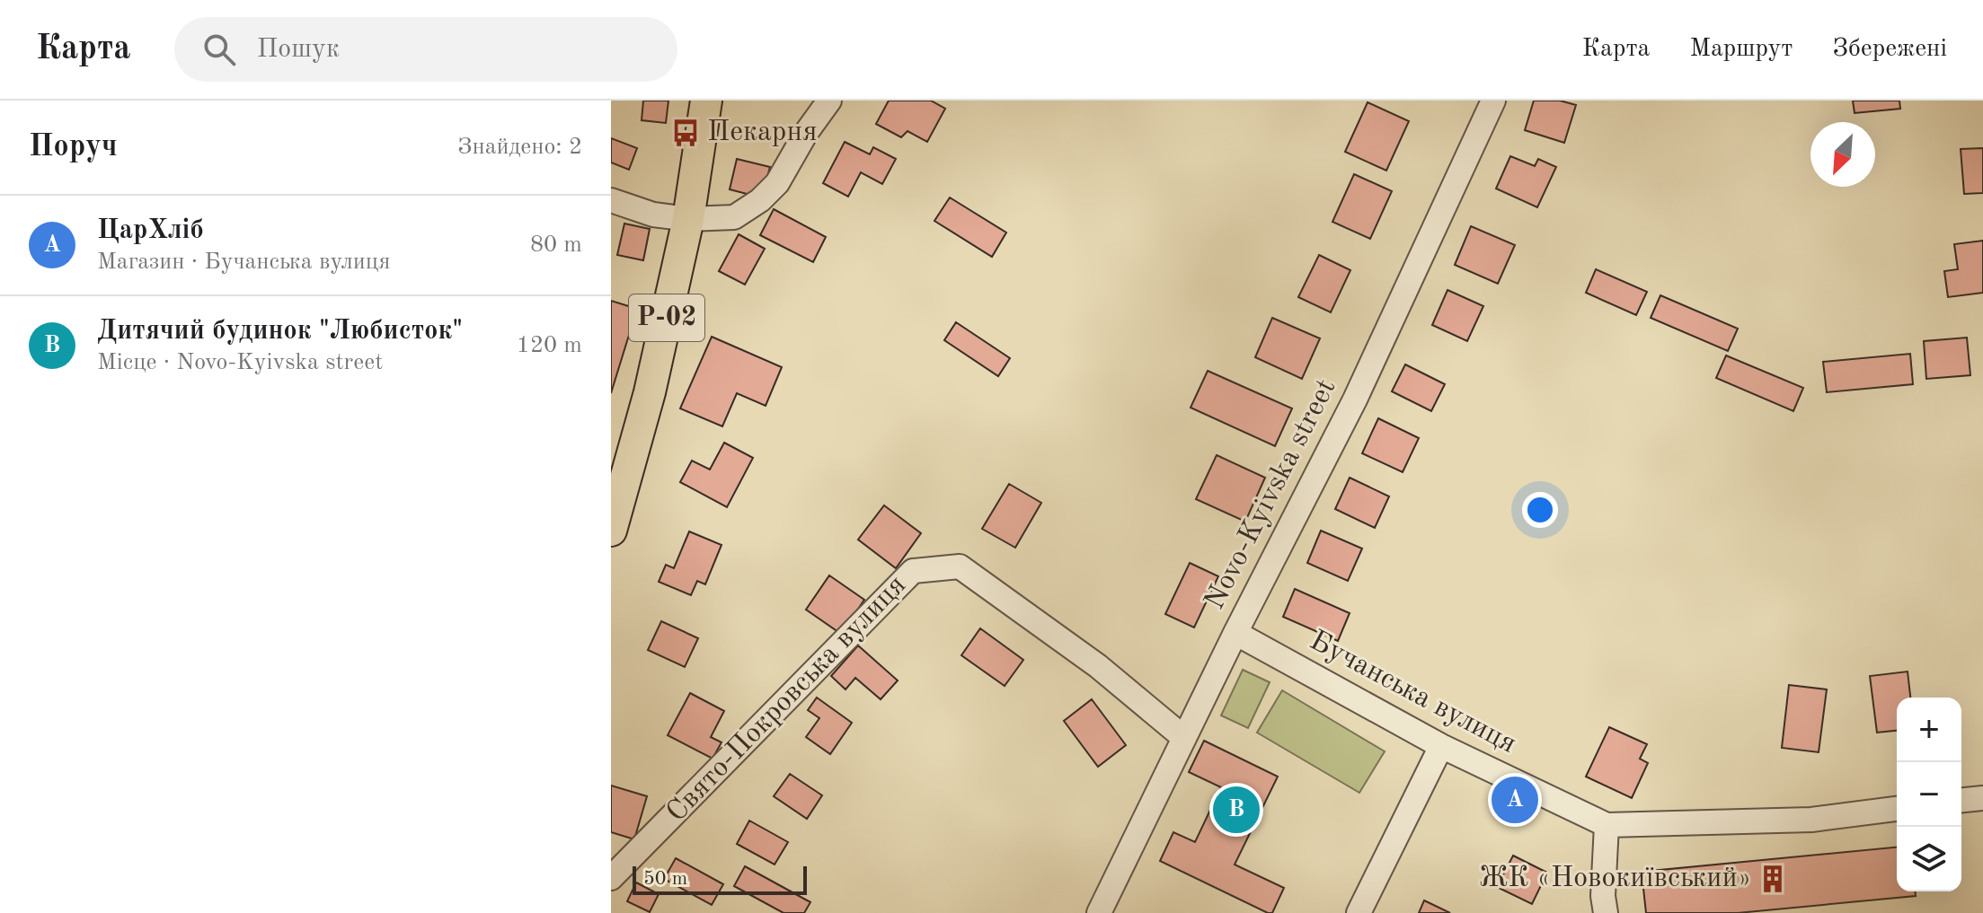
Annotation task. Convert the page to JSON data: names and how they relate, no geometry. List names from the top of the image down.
{
  "streets": {
    "main road": ["Р-02"],
    "street": ["Novo-Kyivska street", "Бучанська вулиця", "Свято-Покровська вулиця"]
  },
  "crossings": [
    ["Novo-Kyivska street", "Бучанська вулиця"],
    ["Novo-Kyivska street", "Свято-Покровська вулиця"]
  ],
  "places": {
    "bus stop": ["Пекарня"],
    "building": ["ЖК «Новокиївський»"]
  },
  "scale_bar": "50 m",
  "north": "bottom left",
  "page": {
    "header": "Карта",
    "search": "Пошук",
    "nav": ["Карта", "Маршрут", "Збережені"],
    "heading": ["Поруч", "Знайдено: 2"],
    "list": [
      {
        "mark": "A",
        "name": "ЦарХліб",
        "note": "Магазин · Бучанська вулиця",
        "value": "80 m"
      },
      {
        "mark": "B",
        "name": "Дитячий будинок \"Любисток\"",
        "note": "Місце · Novo-Kyivska street",
        "value": "120 m"
      }
    ],
    "map_buttons": ["+", "−"],
    "pins": ["A", "B"],
    "scale": "50 m"
  }
}
